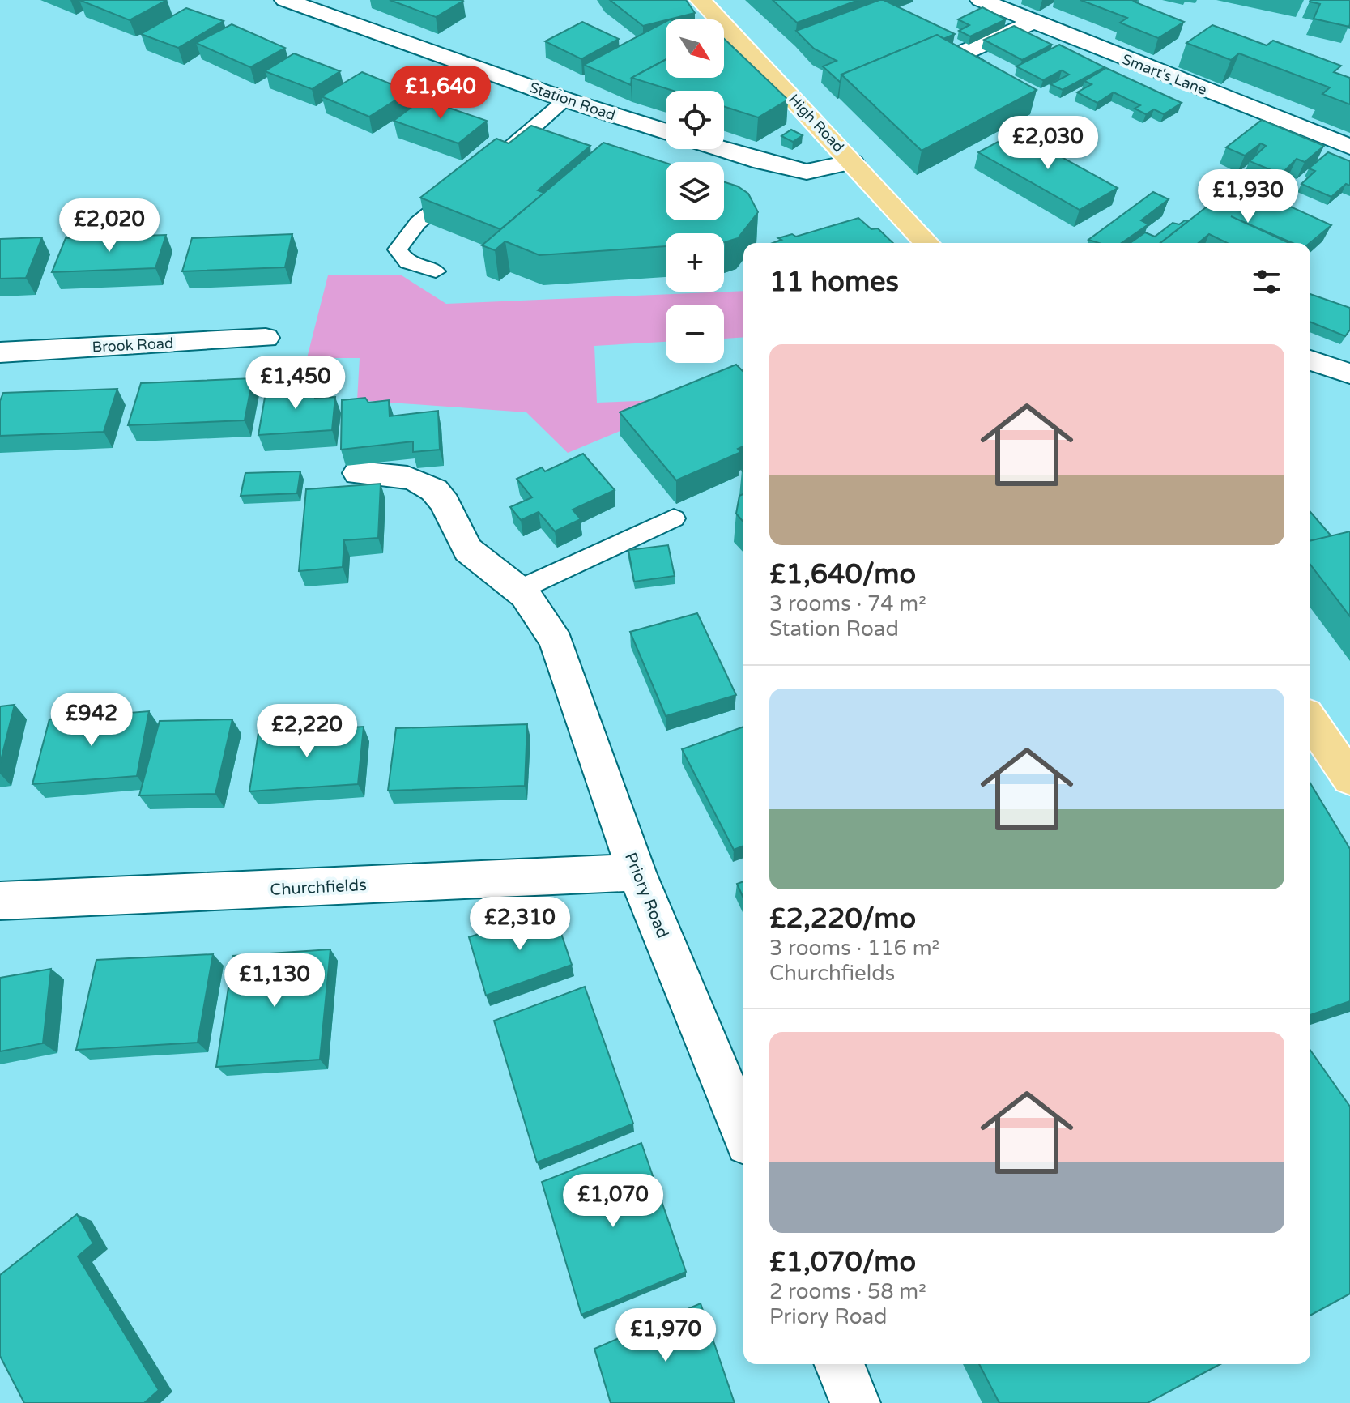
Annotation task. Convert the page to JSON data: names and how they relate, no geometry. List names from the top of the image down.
{
  "streets": {
    "main road": ["High Road"],
    "street": [
      "Smart's Lane",
      "Station Road",
      "Brook Road",
      "Churchfields",
      "Priory Road"
    ]
  },
  "crossings": [
    ["Churchfields", "Priory Road"]
  ],
  "north": "bottom right",
  "page": {
    "map_buttons": ["+", "−"],
    "price": [
      "£1,640",
      "£2,030",
      "£1,930",
      "£2,020",
      "£1,450",
      "£942",
      "£2,220",
      "£2,310",
      "£1,130",
      "£1,070",
      "£1,970"
    ],
    "heading": "11 homes",
    "list": [
      {
        "name": "£1,640/mo",
        "note": "3 rooms · 74 m² · Station Road"
      },
      {
        "name": "£2,220/mo",
        "note": "3 rooms · 116 m² · Churchfields"
      },
      {
        "name": "£1,070/mo",
        "note": "2 rooms · 58 m² · Priory Road"
      }
    ]
  }
}
